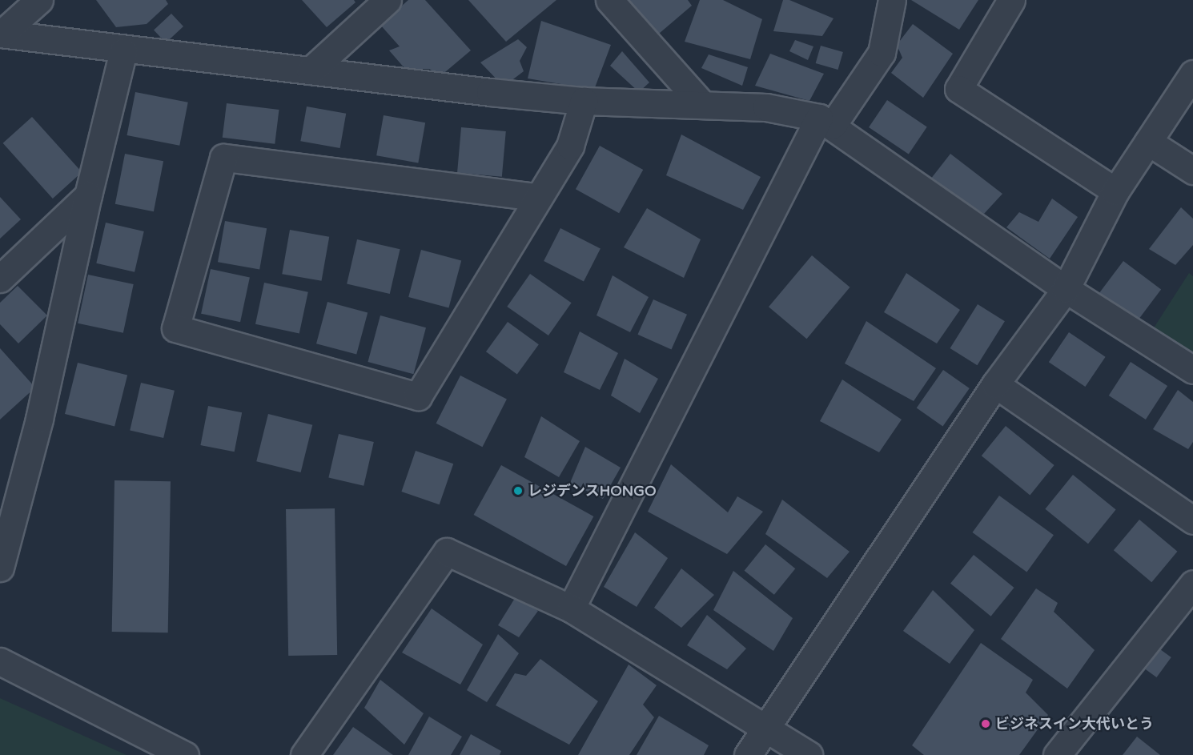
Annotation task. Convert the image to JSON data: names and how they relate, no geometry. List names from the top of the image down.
{
  "places": ["レジデンスHONGO", "ビジネスイン大代いとう"]
}
